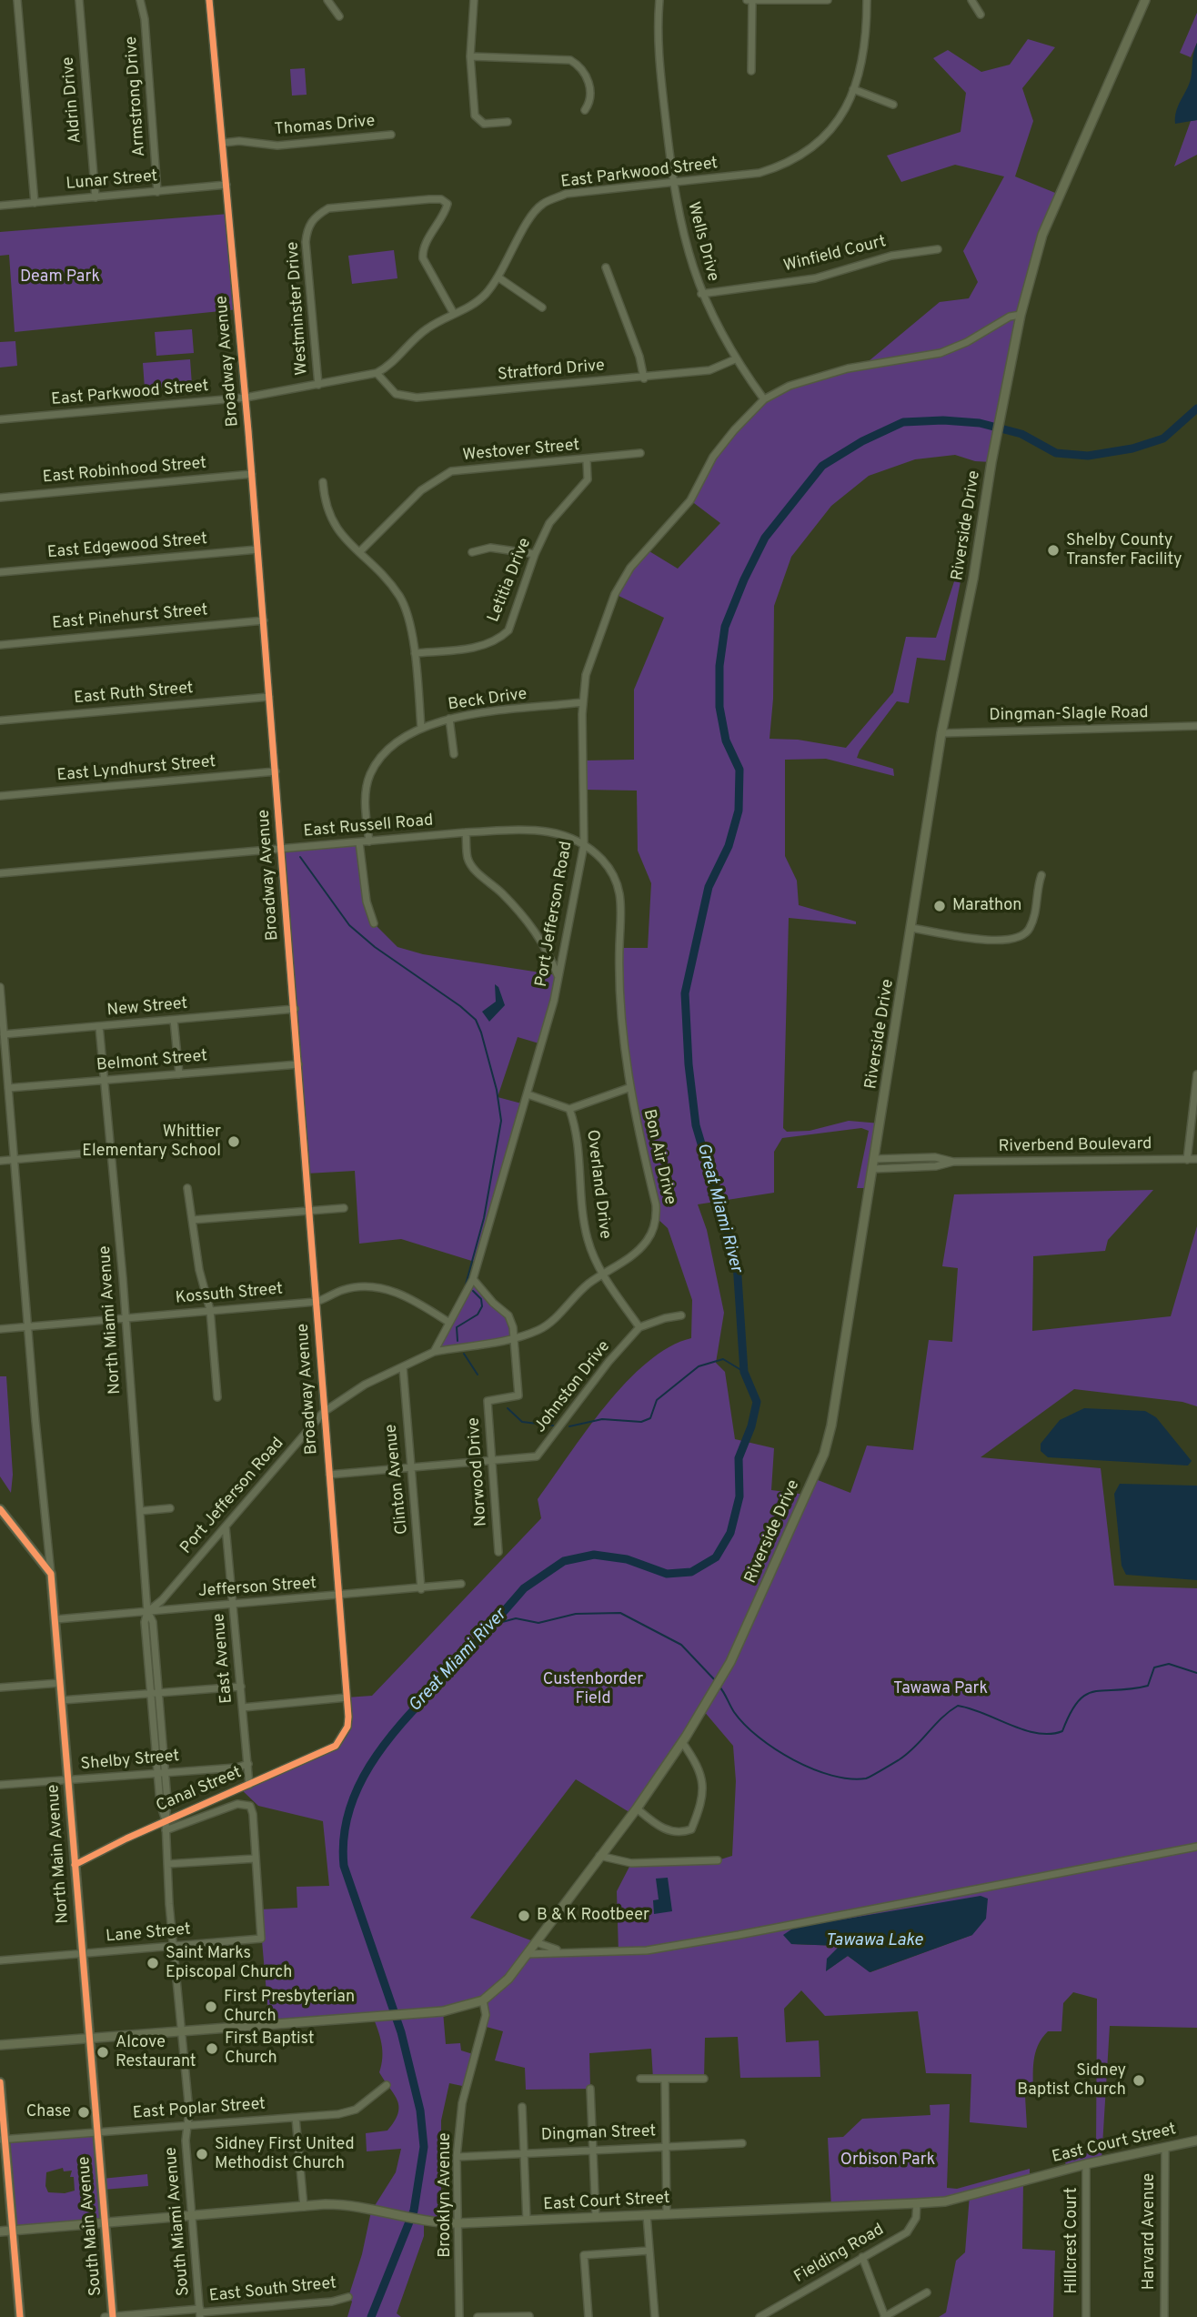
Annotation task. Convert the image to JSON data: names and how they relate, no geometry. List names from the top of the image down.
{
  "streets": {
    "main road": [
      "Riverside Drive",
      "North Main Avenue",
      "East Court Street",
      "South Main Avenue"
    ],
    "street": [
      "Armstrong Drive",
      "Aldrin Drive",
      "Thomas Drive",
      "East Parkwood Street",
      "Lunar Street",
      "Wells Drive",
      "Winfield Court",
      "Westminster Drive",
      "Broadway Avenue",
      "Stratford Drive",
      "Westover Street",
      "East Robinhood Street",
      "East Edgewood Street",
      "Letitia Drive",
      "East Pinehurst Street",
      "East Ruth Street",
      "Beck Drive",
      "Dingman-Slagle Road",
      "East Lyndhurst Street",
      "East Russell Road",
      "Port Jefferson Road",
      "New Street",
      "Belmont Street",
      "Riverbend Boulevard",
      "Bon Air Drive",
      "Overland Drive",
      "Kossuth Street",
      "North Miami Avenue",
      "Johnston Drive",
      "Norwood Drive",
      "Clinton Avenue",
      "Jefferson Street",
      "East Avenue",
      "Shelby Street",
      "Canal Street",
      "Lane Street",
      "East Poplar Street",
      "Dingman Street",
      "Brooklyn Avenue",
      "South Miami Avenue",
      "Harvard Avenue",
      "Hillcrest Court",
      "Fielding Road",
      "East South Street"
    ]
  },
  "crossings": [
    ["Armstrong Drive", "Lunar Street"],
    ["Aldrin Drive", "Lunar Street"],
    ["Thomas Drive", "Broadway Avenue"],
    ["East Parkwood Street", "Wells Drive"],
    ["East Parkwood Street", "Westminster Drive"],
    ["East Parkwood Street", "Broadway Avenue"],
    ["East Parkwood Street", "Stratford Drive"],
    ["Lunar Street", "Broadway Avenue"],
    ["Wells Drive", "Winfield Court"],
    ["Wells Drive", "Stratford Drive"],
    ["Wells Drive", "Port Jefferson Road"],
    ["Broadway Avenue", "East Robinhood Street"],
    ["Broadway Avenue", "East Edgewood Street"],
    ["Broadway Avenue", "East Pinehurst Street"],
    ["Broadway Avenue", "East Ruth Street"],
    ["Broadway Avenue", "East Lyndhurst Street"],
    ["Broadway Avenue", "East Russell Road"],
    ["Broadway Avenue", "Port Jefferson Road"],
    ["Broadway Avenue", "New Street"],
    ["Broadway Avenue", "Belmont Street"],
    ["Broadway Avenue", "Kossuth Street"],
    ["Broadway Avenue", "Johnston Drive"],
    ["Broadway Avenue", "Jefferson Street"],
    ["Broadway Avenue", "Canal Street"],
    ["Westover Street", "Letitia Drive"],
    ["Riverside Drive", "Dingman-Slagle Road"],
    ["Riverside Drive", "Port Jefferson Road"],
    ["Riverside Drive", "Brooklyn Avenue"],
    ["Beck Drive", "East Russell Road"],
    ["Beck Drive", "Port Jefferson Road"],
    ["East Russell Road", "Port Jefferson Road"],
    ["East Russell Road", "Bon Air Drive"],
    ["Port Jefferson Road", "Bon Air Drive"],
    ["Port Jefferson Road", "Kossuth Street"],
    ["Port Jefferson Road", "North Miami Avenue"],
    ["Port Jefferson Road", "Norwood Drive"],
    ["Port Jefferson Road", "Clinton Avenue"],
    ["Port Jefferson Road", "Jefferson Street"],
    ["Port Jefferson Road", "East Avenue"],
    ["New Street", "North Miami Avenue"],
    ["New Street", "North Main Avenue"],
    ["Belmont Street", "North Miami Avenue"],
    ["Belmont Street", "North Main Avenue"],
    ["Bon Air Drive", "Overland Drive"],
    ["Bon Air Drive", "Norwood Drive"],
    ["Overland Drive", "Johnston Drive"],
    ["Kossuth Street", "North Miami Avenue"],
    ["Kossuth Street", "North Main Avenue"],
    ["North Miami Avenue", "Jefferson Street"],
    ["North Miami Avenue", "Shelby Street"],
    ["North Miami Avenue", "Canal Street"],
    ["North Miami Avenue", "Lane Street"],
    ["North Miami Avenue", "East Poplar Street"],
    ["North Miami Avenue", "South Miami Avenue"],
    ["Johnston Drive", "Norwood Drive"],
    ["Johnston Drive", "Clinton Avenue"],
    ["Clinton Avenue", "Jefferson Street"],
    ["Jefferson Street", "East Avenue"],
    ["Jefferson Street", "North Main Avenue"],
    ["East Avenue", "Shelby Street"],
    ["East Avenue", "Canal Street"],
    ["Shelby Street", "North Main Avenue"],
    ["Canal Street", "North Main Avenue"],
    ["North Main Avenue", "Lane Street"],
    ["North Main Avenue", "East Poplar Street"],
    ["North Main Avenue", "South Main Avenue"],
    ["East Poplar Street", "South Miami Avenue"],
    ["East Poplar Street", "South Main Avenue"],
    ["Dingman Street", "Brooklyn Avenue"],
    ["East Court Street", "Brooklyn Avenue"],
    ["East Court Street", "South Miami Avenue"],
    ["East Court Street", "South Main Avenue"],
    ["East Court Street", "Harvard Avenue"],
    ["East Court Street", "Hillcrest Court"],
    ["East Court Street", "Fielding Road"],
    ["South Miami Avenue", "East South Street"],
    ["South Main Avenue", "East South Street"]
  ],
  "water": ["Great Miami River", "Tawawa Lake"],
  "parks": [
    "Deam Park",
    "Custenborder Field",
    "Tawawa Park",
    "Orbison Park"
  ],
  "places": [
    "Shelby County Transfer Facility",
    "Marathon",
    "Whittier Elementary School",
    "B & K Rootbeer",
    "Saint Marks Episcopal Church",
    "First Presbyterian Church",
    "First Baptist Church",
    "Alcove Restaurant",
    "Sidney Baptist Church",
    "Chase",
    "Sidney First United Methodist Church"
  ]
}
